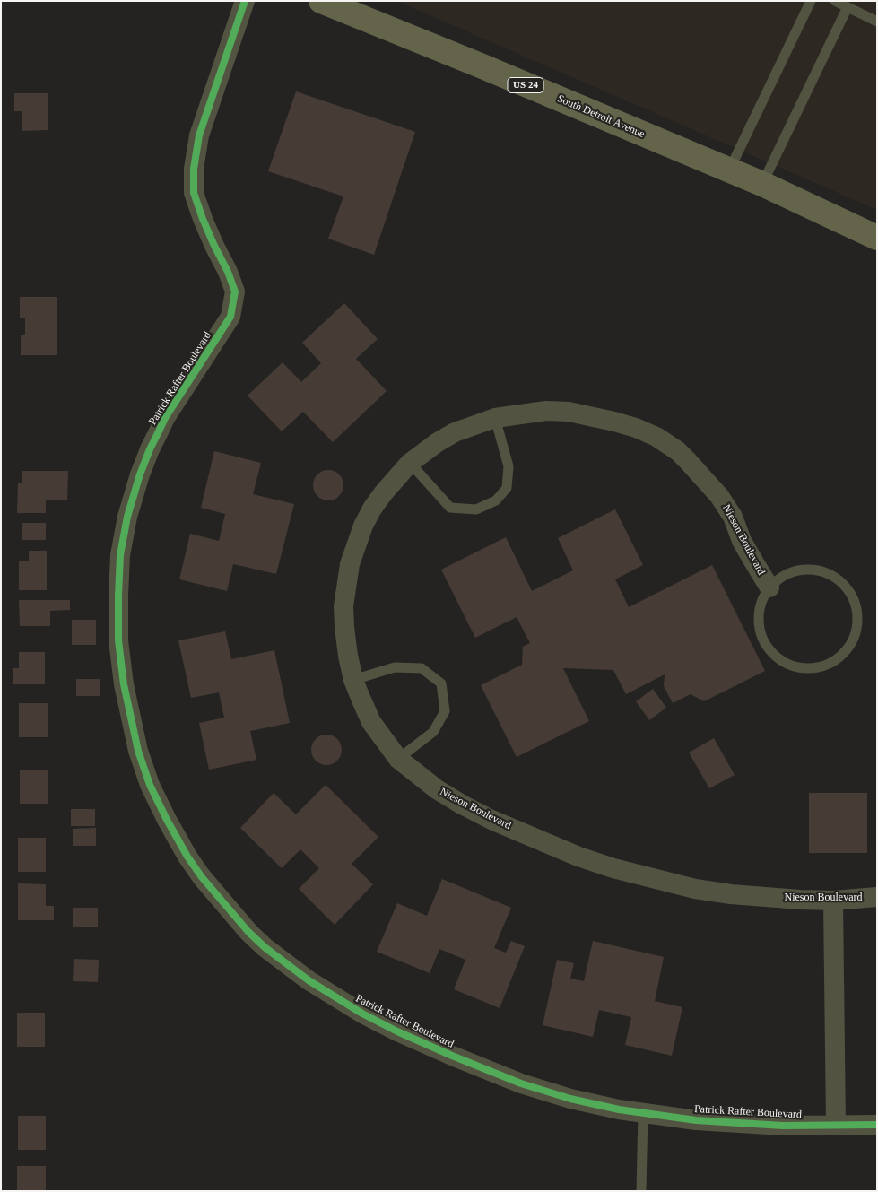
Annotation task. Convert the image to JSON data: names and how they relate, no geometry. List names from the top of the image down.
{
  "streets": {
    "main road": ["US 24", "South Detroit Avenue"],
    "street": ["Patrick Rafter Boulevard", "Nieson Boulevard"]
  }
}
